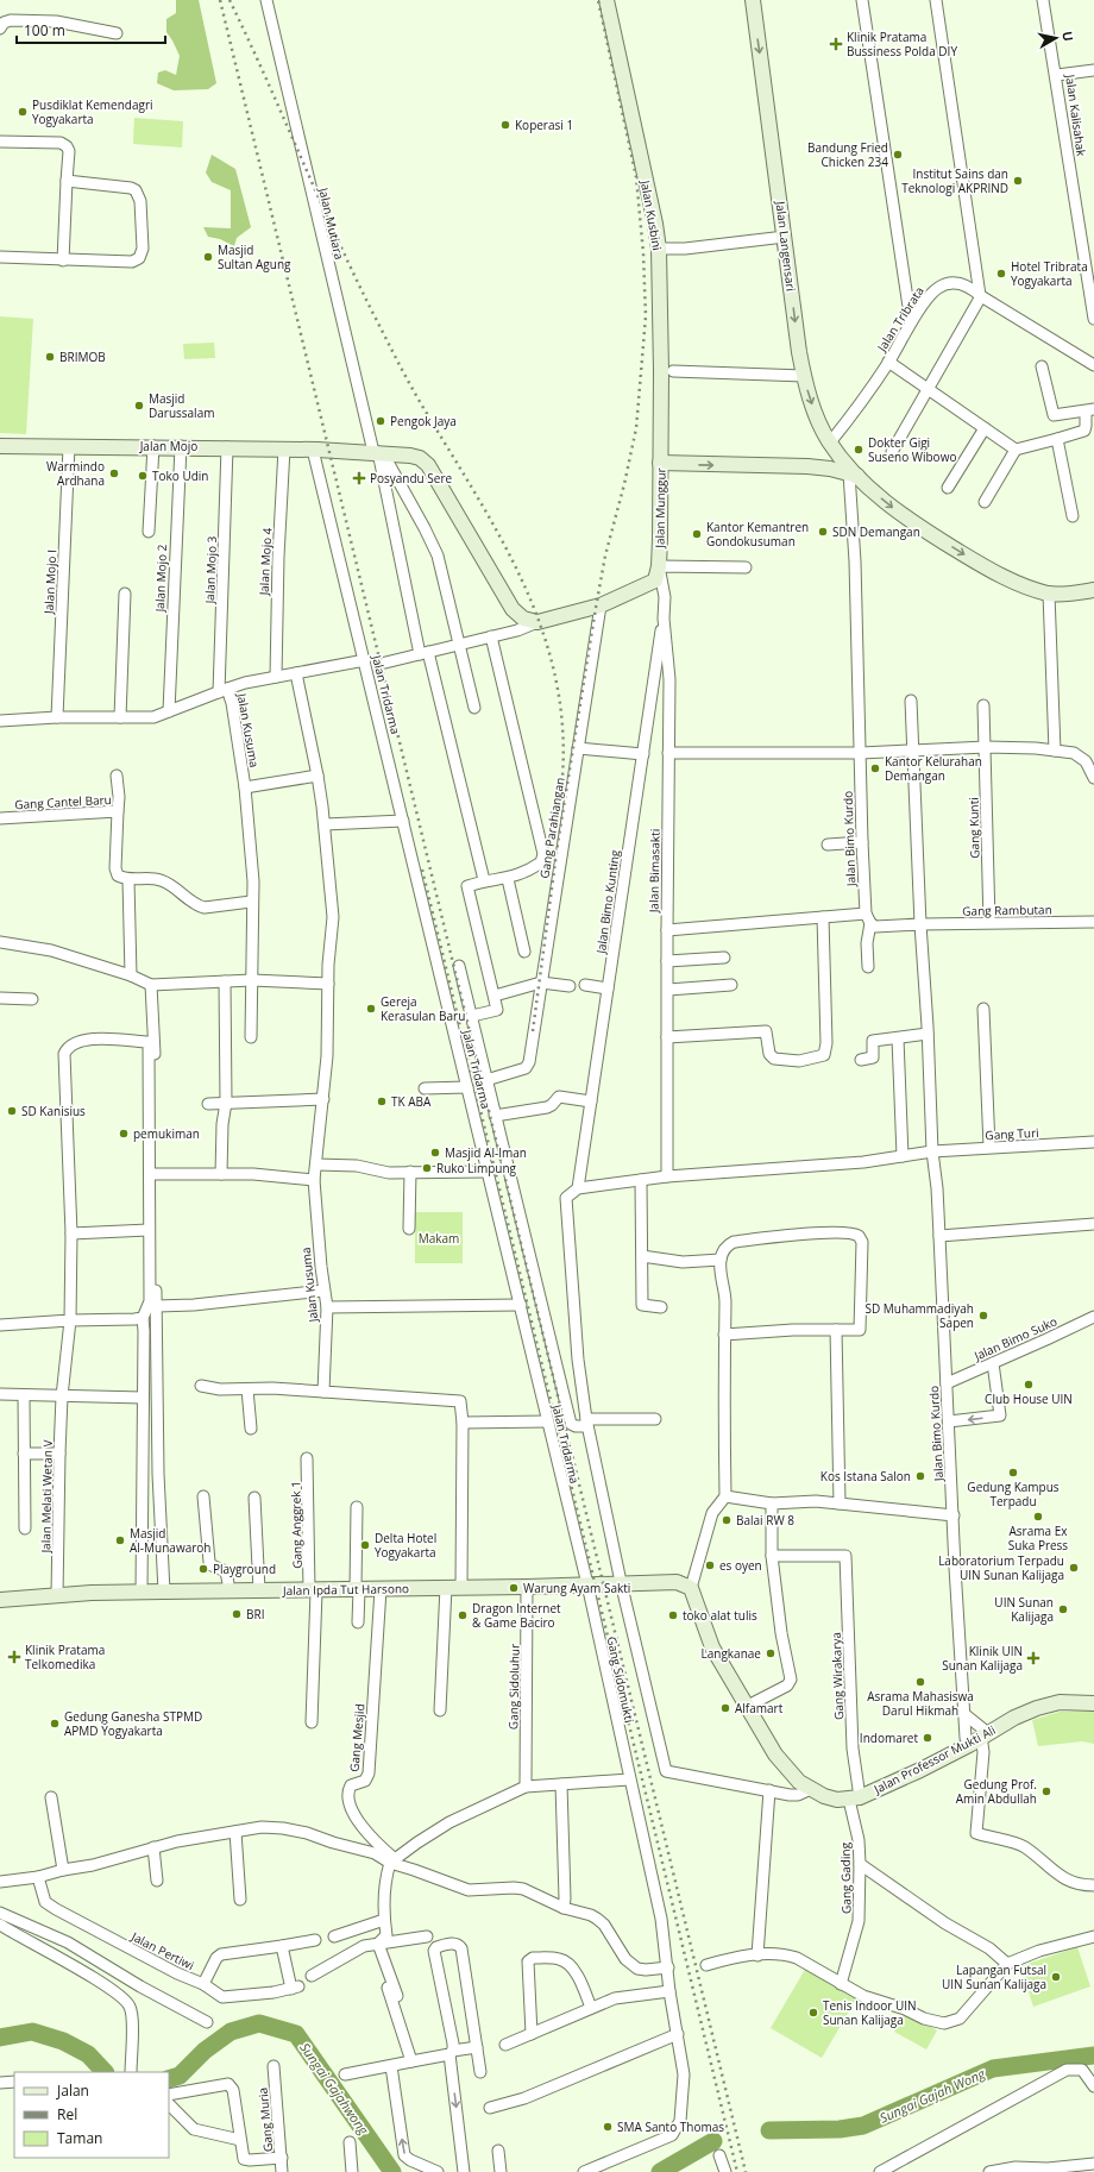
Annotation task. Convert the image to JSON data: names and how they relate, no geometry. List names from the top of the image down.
{
  "streets": {
    "main road": [
      "Jalan Kusbini",
      "Jalan Langensari",
      "Jalan Mojo",
      "Jalan Munggur",
      "Jalan Ipda Tut Harsono",
      "Jalan Professor Mukti Ali"
    ],
    "street": [
      "Jalan Kalisahak",
      "Jalan Mutiara",
      "Jalan Tribrata",
      "Jalan Mojo 4",
      "Jalan Mojo 3",
      "Jalan Mojo 2",
      "Jalan Mojo I",
      "Jalan Tridarma",
      "Jalan Kusuma",
      "Gang Cantel Baru",
      "Gang Parahiangan",
      "Gang Kunti",
      "Jalan Bimo Kurdo",
      "Jalan Bimasakti",
      "Jalan Bimo Kunting",
      "Gang Rambutan",
      "Gang Turi",
      "Jalan Bimo Suko",
      "Jalan Melati Wetan V",
      "Gang Anggrek 1",
      "Gang Wirakarya",
      "Gang Sidomukti",
      "Gang Sidoluhur",
      "Gang Mesjid",
      "Gang Gading",
      "Jalan Pertiwi",
      "Gang Muria"
    ]
  },
  "crossings": [
    ["Jalan Kusbini", "Jalan Munggur"],
    ["Jalan Mutiara", "Jalan Mojo"],
    ["Jalan Langensari", "Jalan Tribrata"],
    ["Jalan Langensari", "Jalan Munggur"],
    ["Jalan Langensari", "Jalan Bimo Kurdo"],
    ["Jalan Mojo", "Jalan Mojo 4"],
    ["Jalan Mojo", "Jalan Mojo 3"],
    ["Jalan Mojo", "Jalan Mojo 2"],
    ["Jalan Mojo", "Jalan Mojo I"],
    ["Jalan Mojo", "Jalan Tridarma"],
    ["Jalan Munggur", "Jalan Bimo Kurdo"],
    ["Jalan Munggur", "Jalan Bimasakti"],
    ["Jalan Mojo 3", "Jalan Kusuma"],
    ["Jalan Mojo 2", "Jalan Kusuma"],
    ["Jalan Mojo I", "Jalan Kusuma"],
    ["Jalan Tridarma", "Jalan Ipda Tut Harsono"],
    ["Jalan Tridarma", "Gang Sidomukti"],
    ["Gang Kunti", "Gang Rambutan"],
    ["Jalan Bimo Kurdo", "Gang Rambutan"],
    ["Jalan Bimo Kurdo", "Gang Turi"],
    ["Jalan Bimo Kurdo", "Jalan Bimo Suko"],
    ["Jalan Bimo Kurdo", "Jalan Professor Mukti Ali"],
    ["Jalan Bimasakti", "Jalan Bimo Kunting"],
    ["Jalan Melati Wetan V", "Jalan Ipda Tut Harsono"],
    ["Gang Anggrek 1", "Jalan Ipda Tut Harsono"],
    ["Jalan Ipda Tut Harsono", "Gang Sidomukti"],
    ["Jalan Ipda Tut Harsono", "Gang Sidoluhur"],
    ["Jalan Ipda Tut Harsono", "Gang Mesjid"],
    ["Gang Wirakarya", "Jalan Professor Mukti Ali"],
    ["Gang Wirakarya", "Gang Gading"],
    ["Jalan Professor Mukti Ali", "Gang Gading"]
  ],
  "one_way": ["Jalan Langensari", "Jalan Munggur"],
  "water": ["Sungai Gajahwong", "Sungai Gajah Wong"],
  "parks": ["Makam"],
  "places": {
    "health": [
      "Klinik Pratama Bussiness Polda DIY",
      "Posyandu Sere",
      "Klinik Pratama Telkomedika",
      "Klinik UIN Sunan Kalijaga"
    ],
    "other": [
      "Pusdiklat Kemendagri Yogyakarta",
      "Koperasi 1",
      "Bandung Fried Chicken 234",
      "Institut Sains dan Teknologi AKPRIND",
      "Masjid Sultan Agung",
      "Hotel Tribrata Yogyakarta",
      "BRIMOB",
      "Masjid Darussalam",
      "Pengok Jaya",
      "Dokter Gigi Suseno Wibowo",
      "Warmindo Ardhana",
      "Toko Udin",
      "SDN Demangan",
      "Kantor Kemantren Gondokusuman",
      "Kantor Kelurahan Demangan",
      "Gereja Kerasulan Baru",
      "TK ABA",
      "SD Kanisius",
      "pemukiman",
      "Masjid Al-Iman",
      "Ruko Limpung",
      "SD Muhammadiyah Sapen",
      "Club House UIN",
      "Gedung Kampus Terpadu",
      "Kos Istana Salon",
      "Asrama Ex Suka Press",
      "Balai RW 8",
      "Masjid Al-Munawaroh",
      "Delta Hotel Yogyakarta",
      "es oyen",
      "Laboratorium Terpadu UIN Sunan Kalijaga",
      "Playground",
      "Warung Ayam Sakti",
      "UIN Sunan Kalijaga",
      "BRI",
      "Dragon Internet & Game Baciro",
      "toko alat tulis",
      "Langkanae",
      "Asrama Mahasiswa Darul Hikmah",
      "Alfamart",
      "Gedung Ganesha STPMD APMD Yogyakarta",
      "Indomaret",
      "Gedung Prof. Amin Abdullah",
      "Lapangan Futsal UIN Sunan Kalijaga",
      "Tenis Indoor UIN Sunan Kalijaga",
      "SMA Santo Thomas"
    ]
  },
  "legend": ["Jalan", "Rel", "Taman"],
  "scale_bar": "100 m",
  "north": "right"
}
